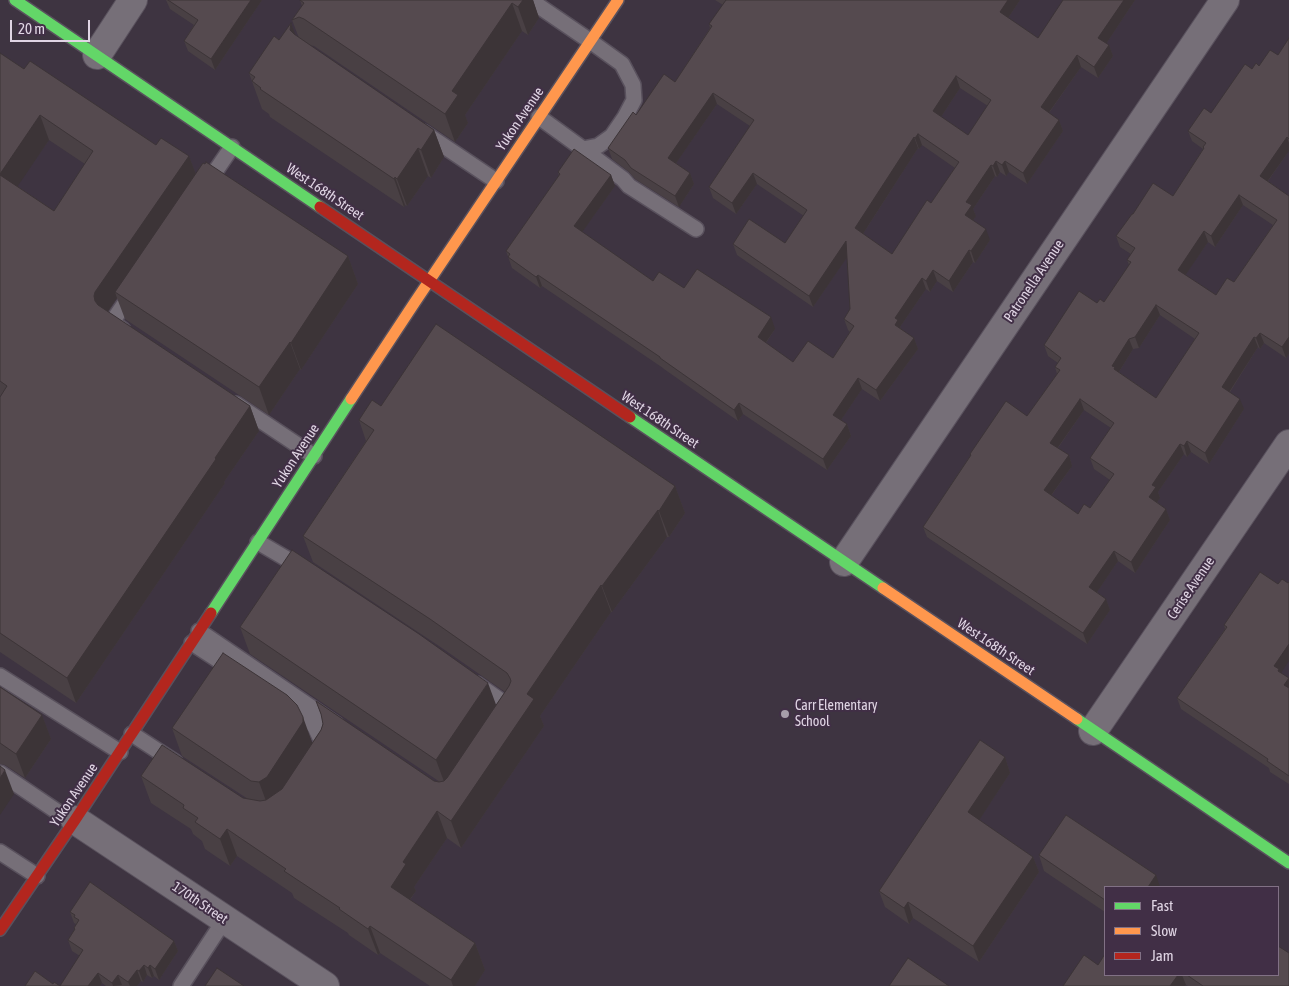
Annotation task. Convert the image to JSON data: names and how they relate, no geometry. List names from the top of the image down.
{
  "streets": {
    "street": [
      "Yukon Avenue",
      "West 168th Street",
      "Patronella Avenue",
      "Cerise Avenue",
      "170th Street"
    ]
  },
  "crossings": [
    ["Yukon Avenue", "West 168th Street"],
    ["Yukon Avenue", "170th Street"],
    ["West 168th Street", "Patronella Avenue"],
    ["West 168th Street", "Cerise Avenue"]
  ],
  "places": ["Carr Elementary School"],
  "legend": ["Fast", "Slow", "Jam"],
  "scale_bar": "20 m"
}
